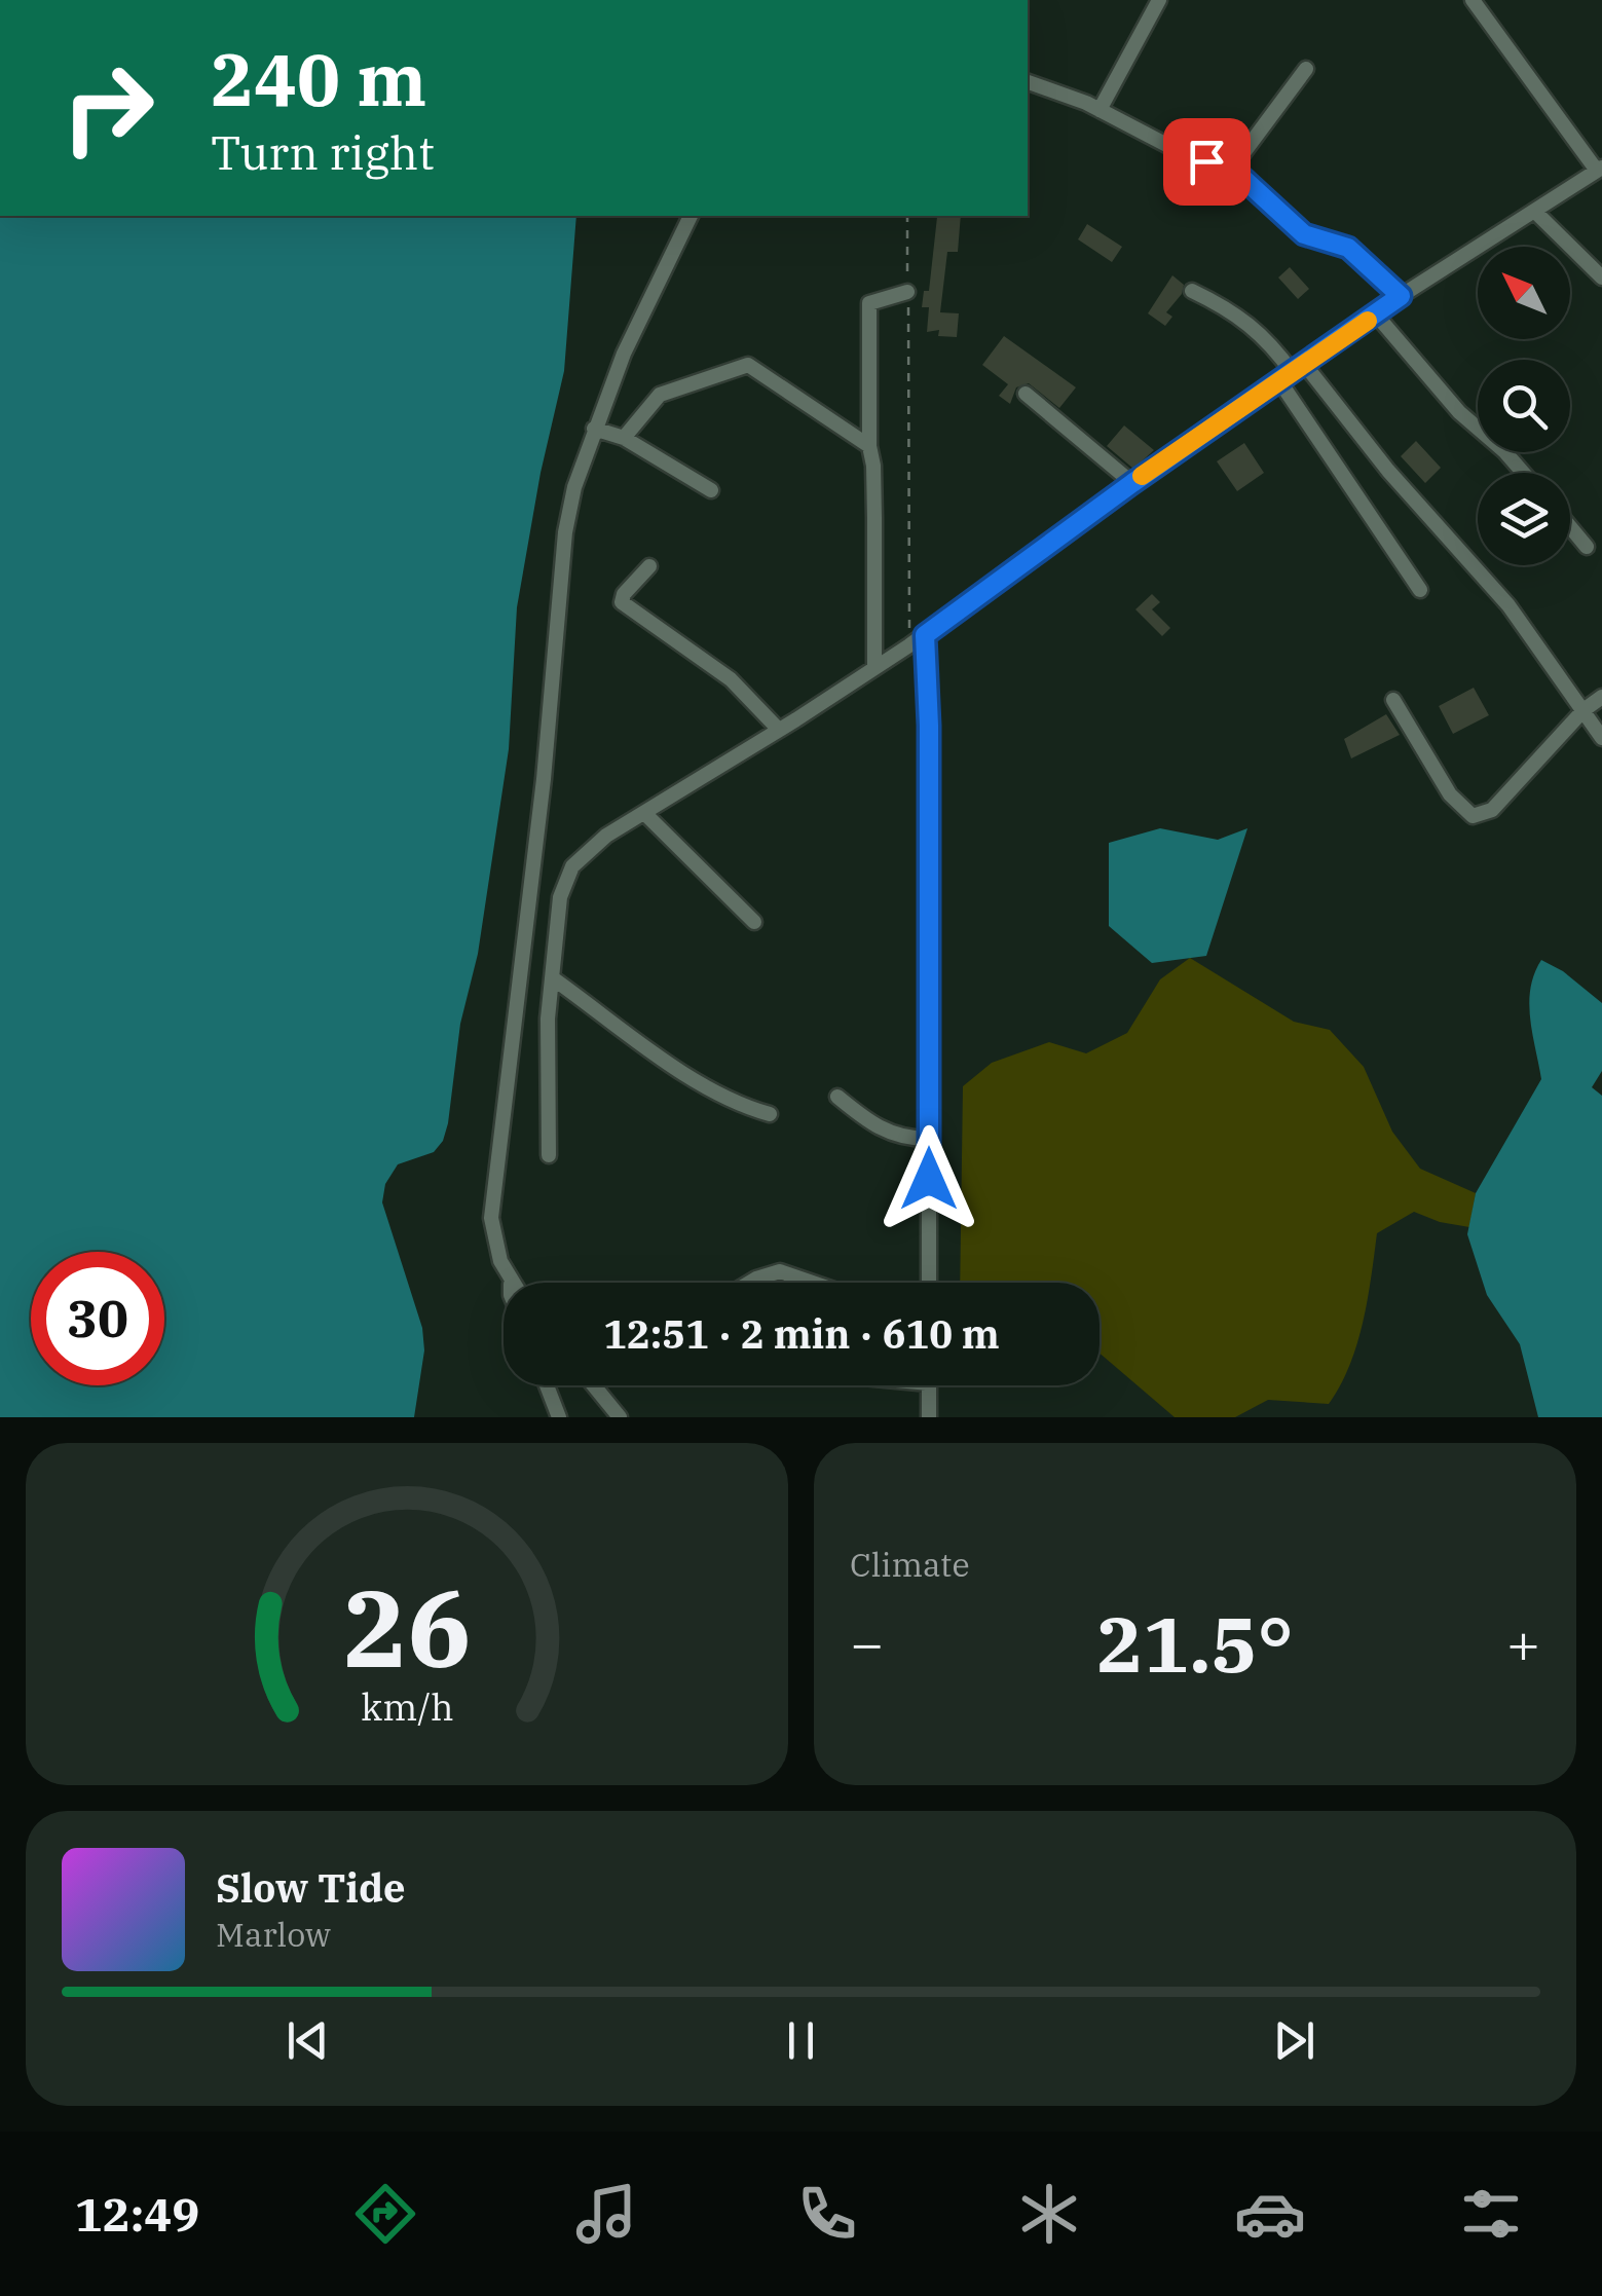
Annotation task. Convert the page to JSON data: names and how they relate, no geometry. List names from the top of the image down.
{
  "north": "top left",
  "page": {
    "turn": ["240 m", "Turn right"],
    "limit": "30",
    "trip": "12:51 · 2 min · 610 m",
    "tile": "Climate",
    "heat": ["−", "21.5°", "+"],
    "song": ["Slow Tide", "Marlow"],
    "tabs": "12:49",
    "gauge": ["26", "km/h"]
  }
}
